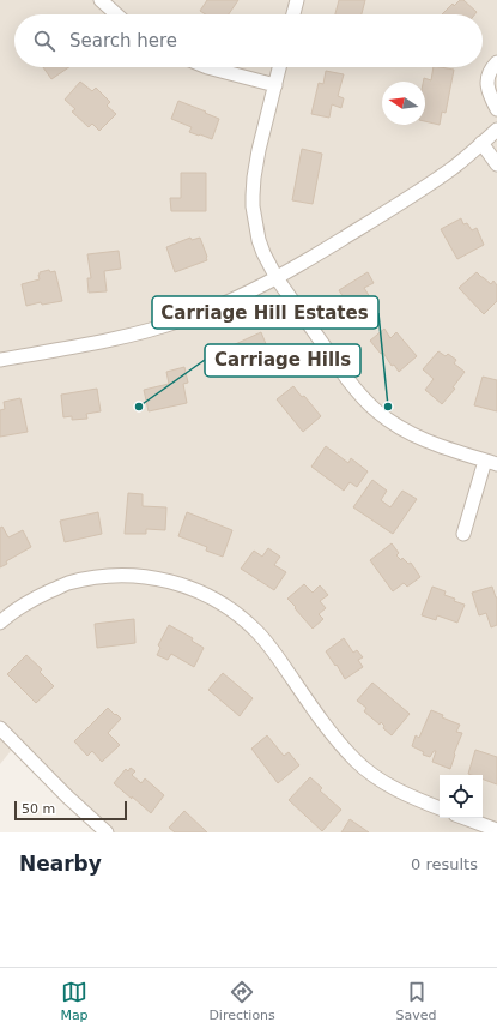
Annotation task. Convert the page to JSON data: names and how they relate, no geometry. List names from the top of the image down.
{
  "places": ["Carriage Hills", "Carriage Hill Estates"],
  "scale_bar": "50 m",
  "north": "left",
  "page": {
    "search": "Search here",
    "scale": "50 m",
    "heading": ["Nearby", "0 results"],
    "nav": ["Map", "Directions", "Saved"]
  }
}
